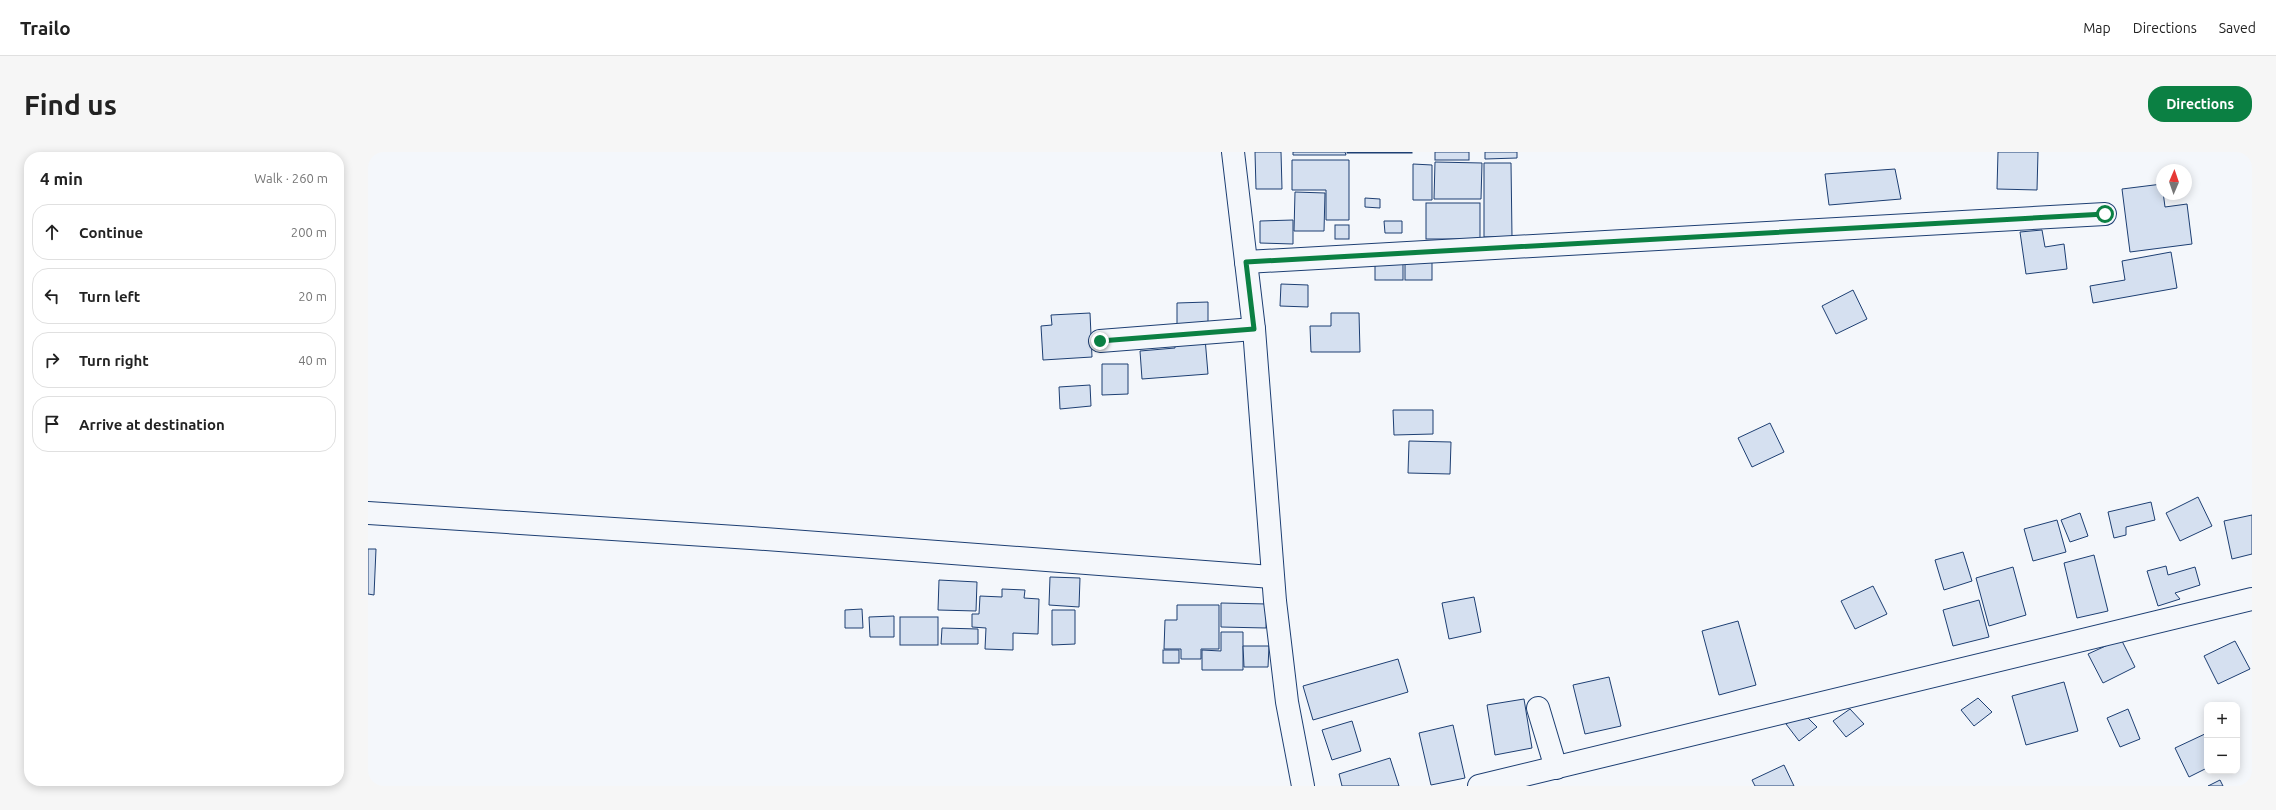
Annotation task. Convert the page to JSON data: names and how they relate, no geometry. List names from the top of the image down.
{
  "north": "top",
  "page": {
    "header": "Trailo",
    "nav": ["Map", "Directions", "Saved"],
    "buttons": "Directions",
    "title": "Find us",
    "heading": ["4 min", "Walk · 260 m"],
    "list": [
      ["Continue", "200 m"],
      ["Turn left", "20 m"],
      ["Turn right", "40 m"],
      "Arrive at destination"
    ],
    "map_buttons": ["+", "−"]
  }
}
